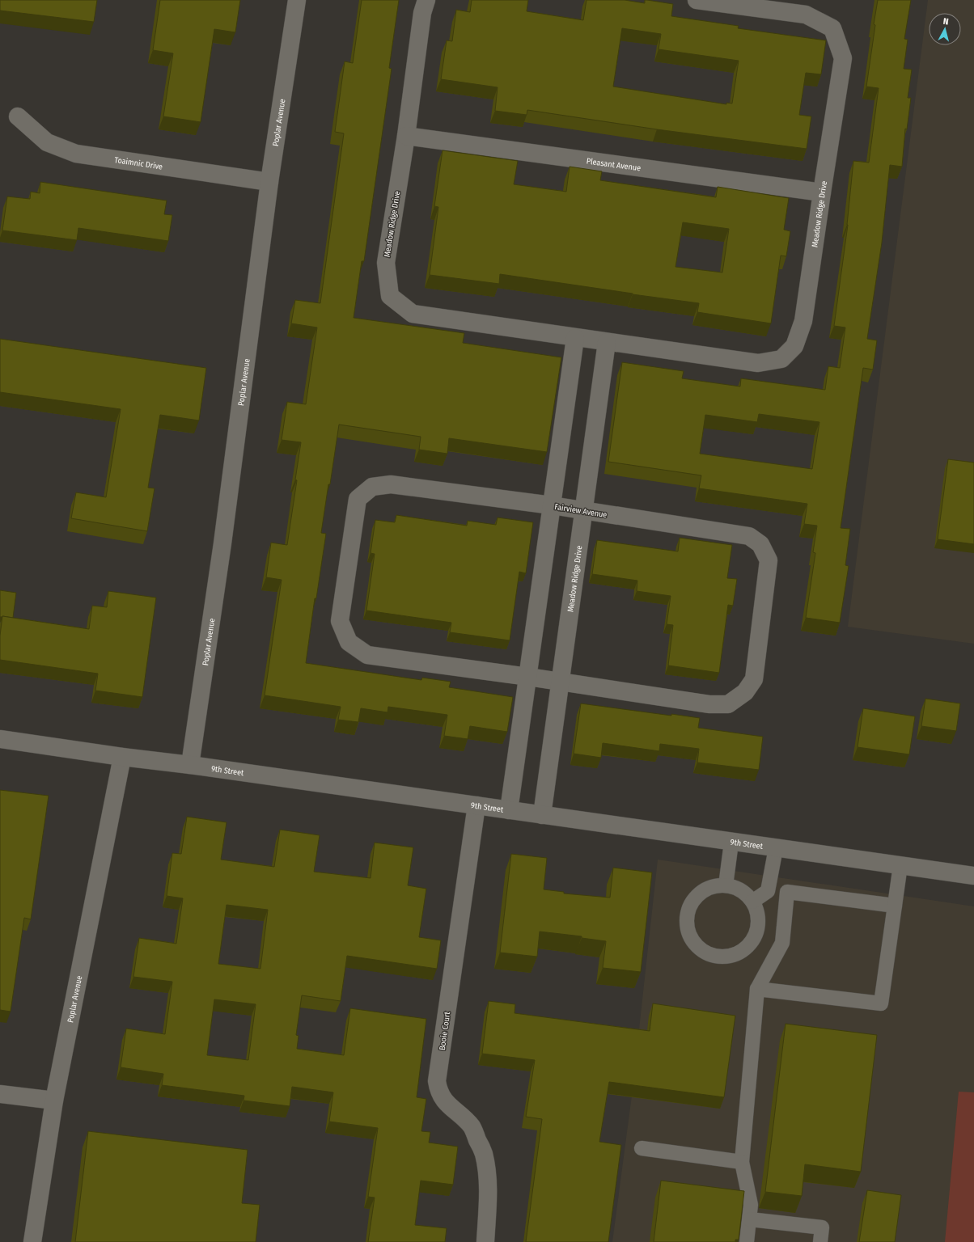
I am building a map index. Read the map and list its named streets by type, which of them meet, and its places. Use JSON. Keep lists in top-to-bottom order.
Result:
{
  "streets": {
    "street": [
      "Poplar Avenue",
      "Toaimnic Drive",
      "Pleasant Avenue",
      "Meadow Ridge Drive",
      "Fairview Avenue",
      "9th Street",
      "Booie Court"
    ]
  },
  "crossings": [
    ["Poplar Avenue", "Toaimnic Drive"],
    ["Poplar Avenue", "9th Street"],
    ["Pleasant Avenue", "Meadow Ridge Drive"],
    ["Meadow Ridge Drive", "Fairview Avenue"],
    ["Meadow Ridge Drive", "9th Street"],
    ["9th Street", "Booie Court"]
  ],
  "north": "top"
}
